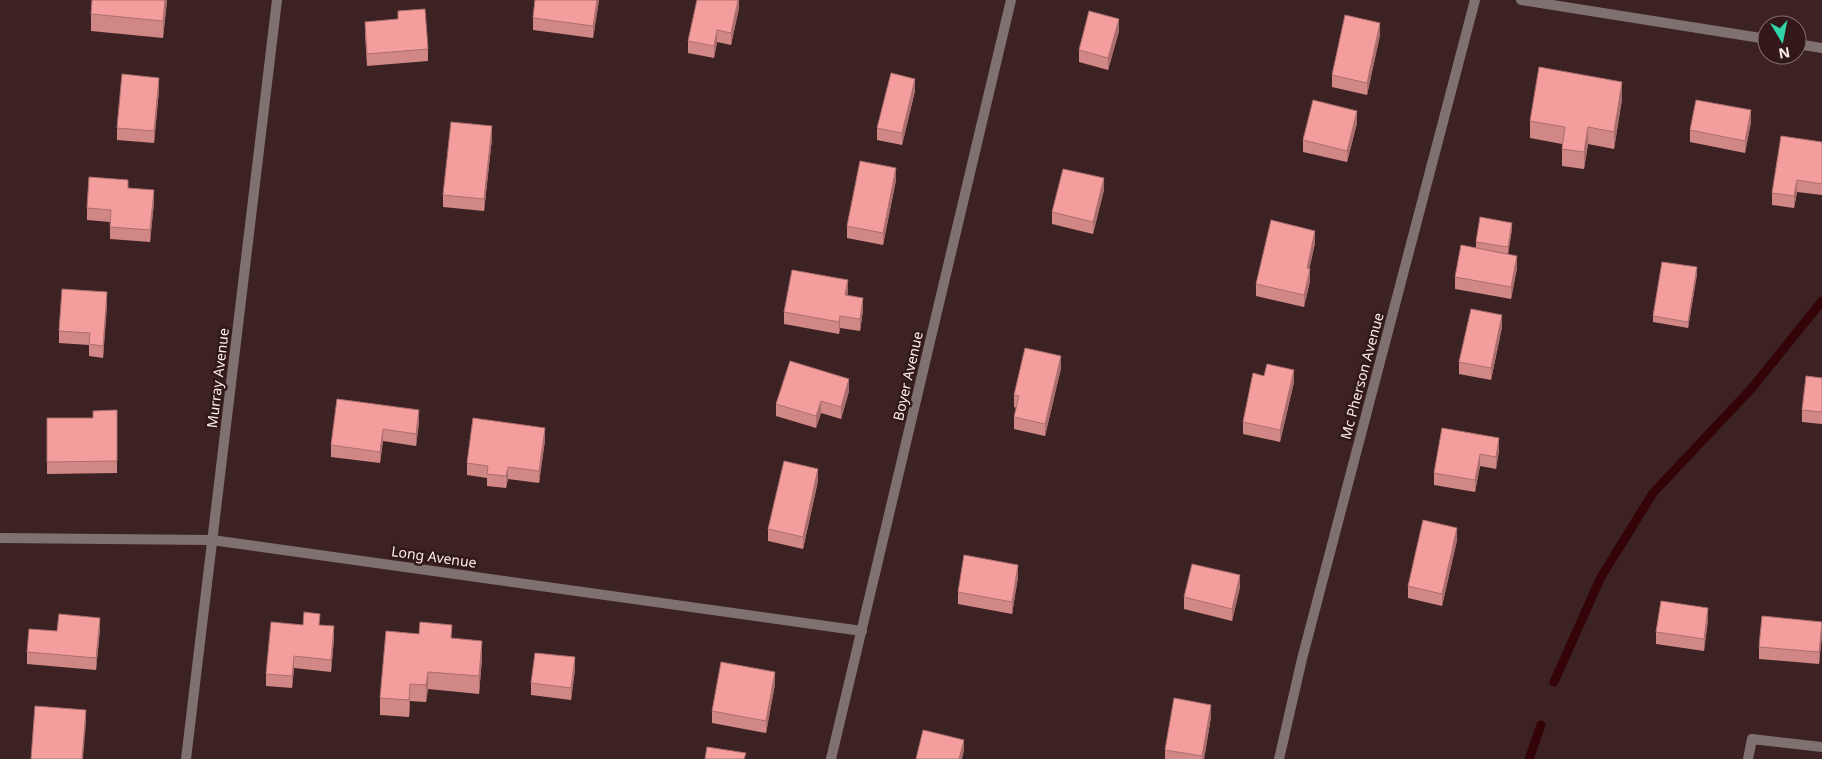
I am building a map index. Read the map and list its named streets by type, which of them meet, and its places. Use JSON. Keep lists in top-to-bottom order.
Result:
{
  "streets": {
    "street": [
      "Boyer Avenue",
      "Mc Pherson Avenue",
      "Murray Avenue",
      "Long Avenue"
    ]
  },
  "crossings": [
    ["Boyer Avenue", "Long Avenue"],
    ["Murray Avenue", "Long Avenue"]
  ],
  "north": "bottom"
}
